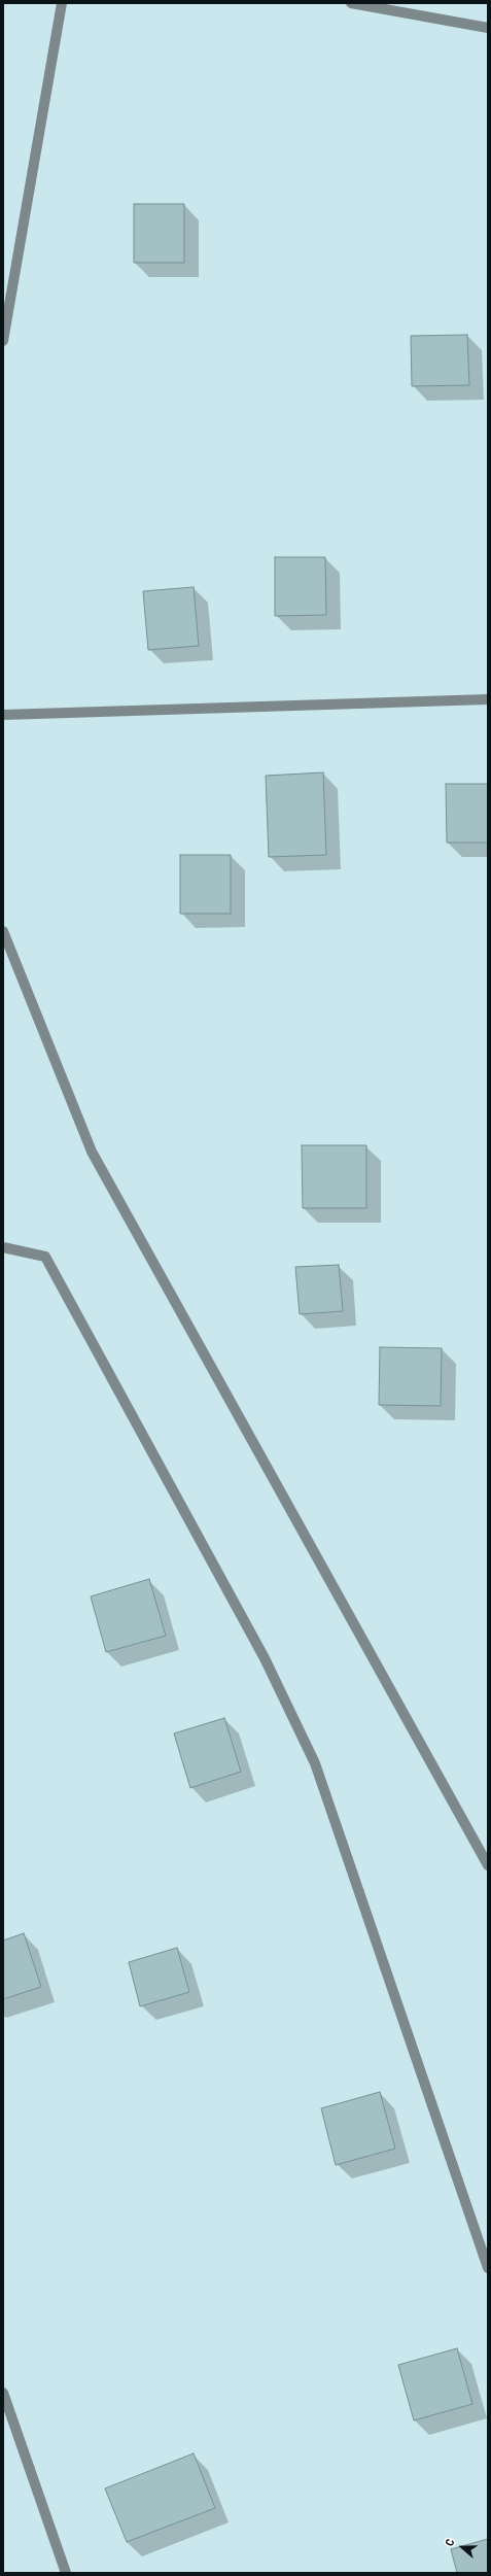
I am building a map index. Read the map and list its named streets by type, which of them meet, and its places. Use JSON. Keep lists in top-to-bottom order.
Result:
{
  "north": "left"
}
